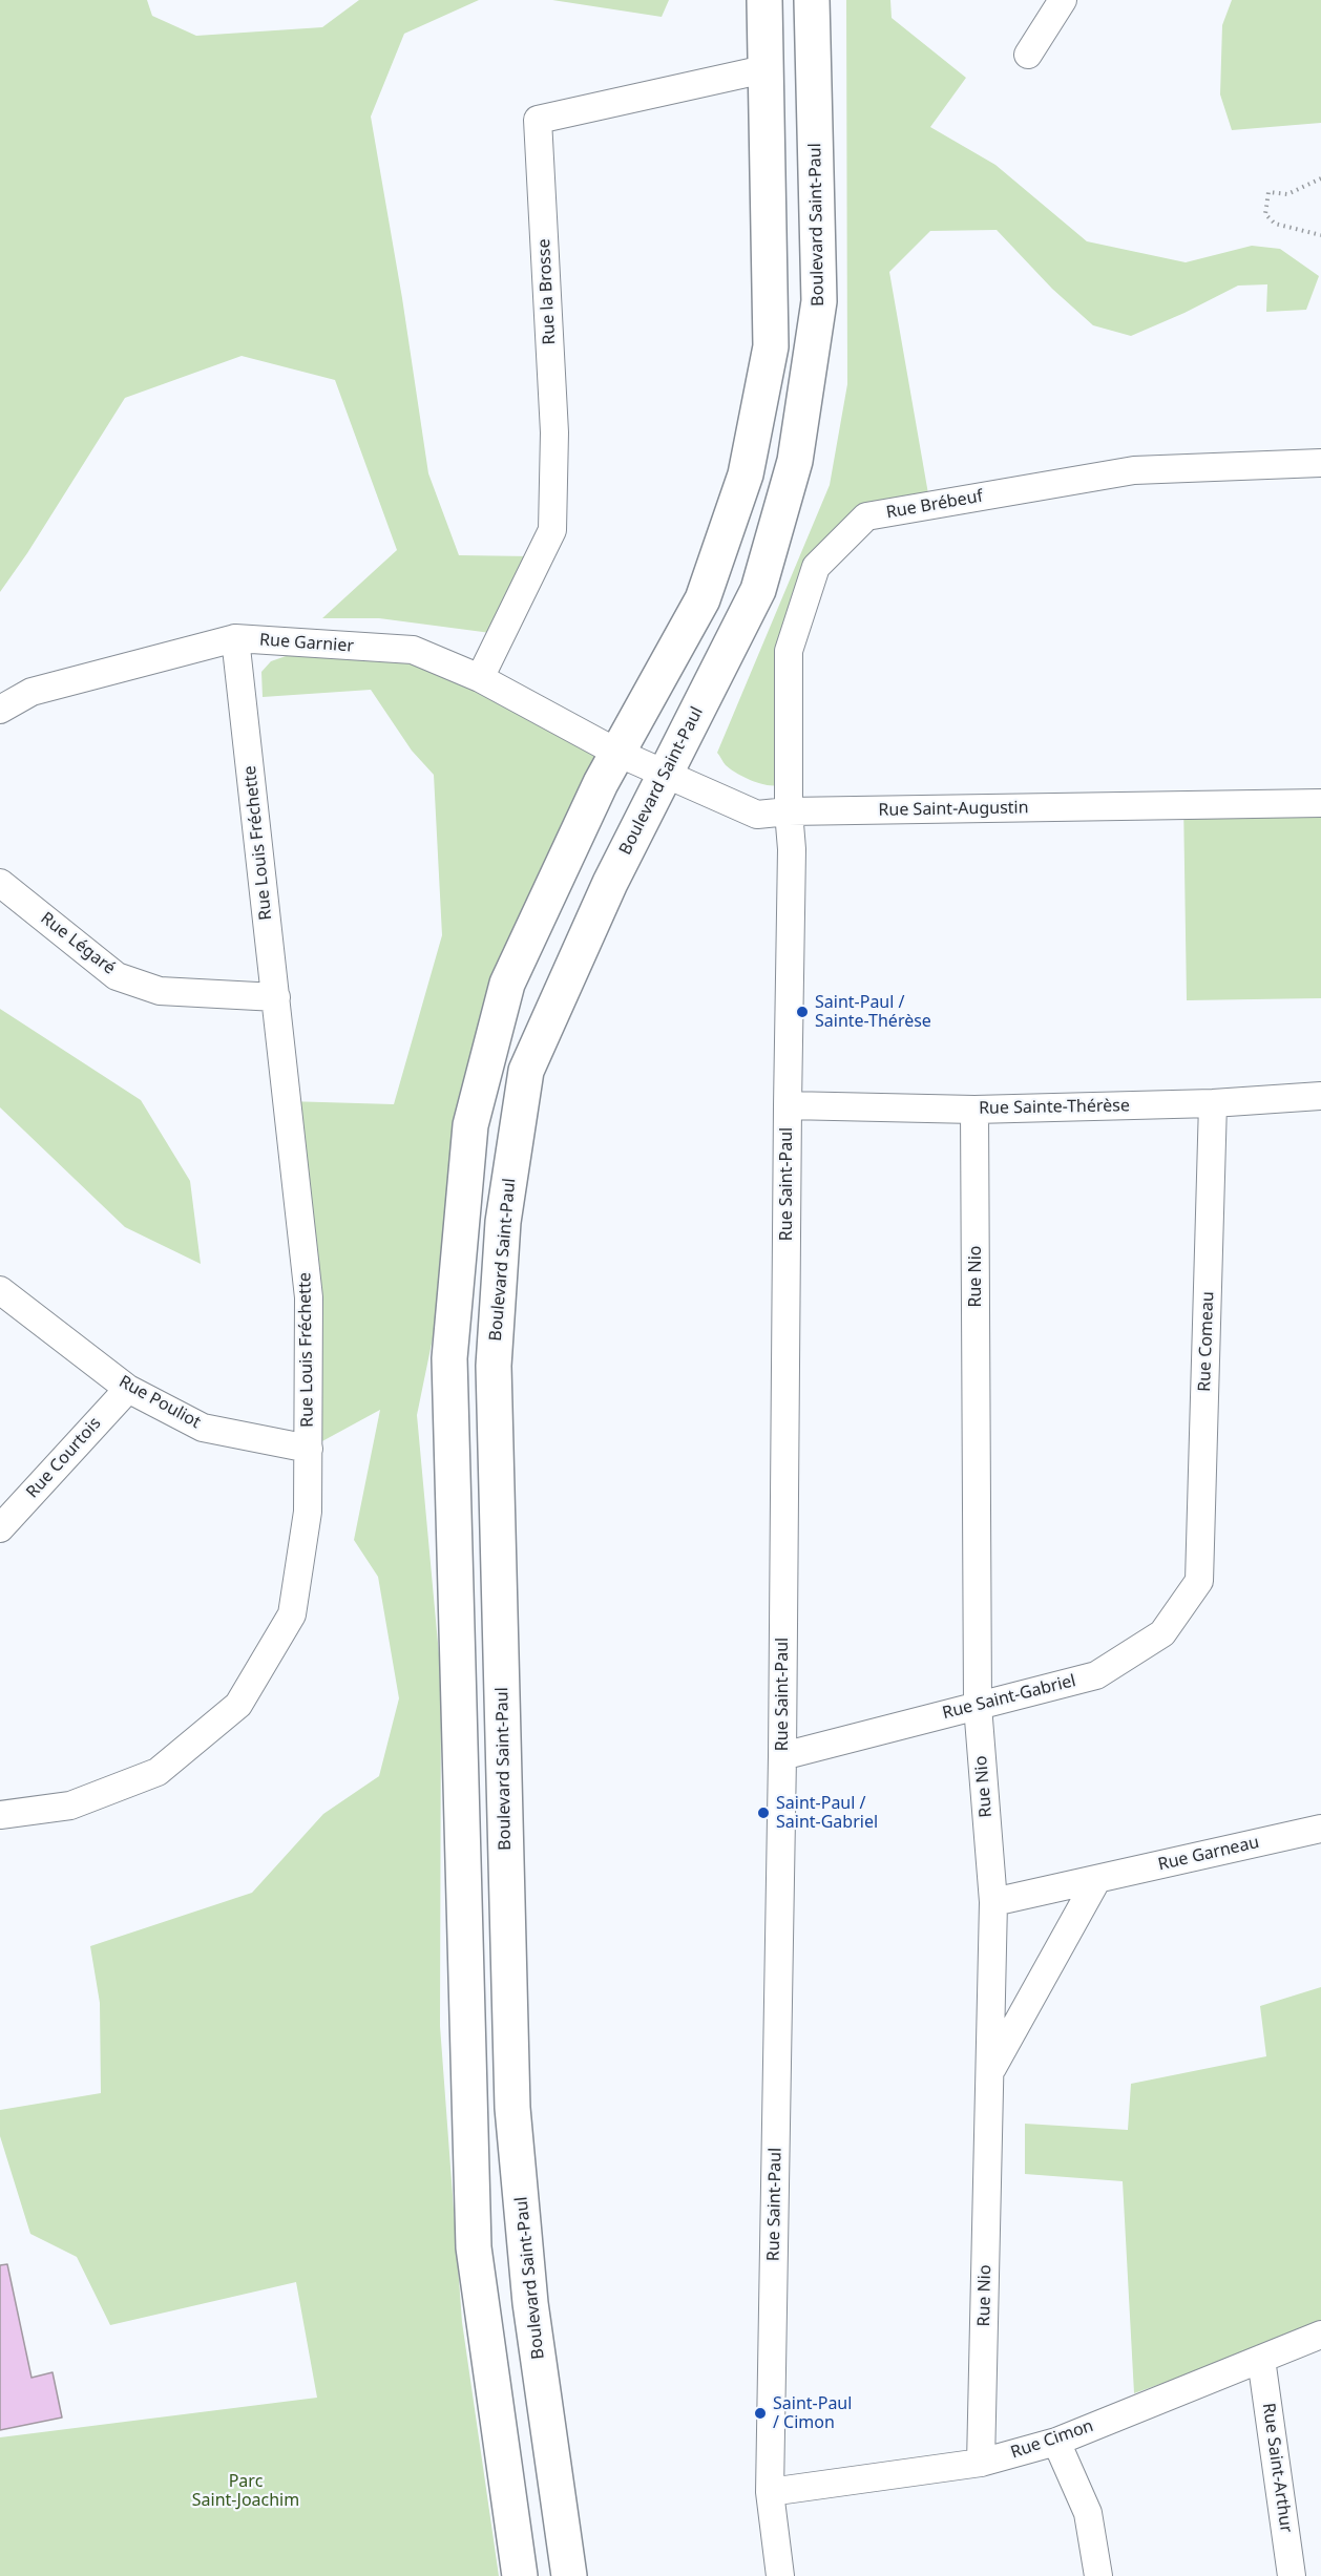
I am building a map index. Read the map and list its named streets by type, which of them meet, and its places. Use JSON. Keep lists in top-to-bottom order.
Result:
{
  "streets": {
    "main road": ["Boulevard Saint-Paul"],
    "street": [
      "Rue la Brosse",
      "Rue Brébeuf",
      "Rue Garnier",
      "Rue Saint-Augustin",
      "Rue Louis Fréchette",
      "Rue Légaré",
      "Rue Sainte-Thérèse",
      "Rue Saint-Paul",
      "Rue Nio",
      "Rue Comeau",
      "Rue Pouliot",
      "Rue Courtois",
      "Rue Saint-Gabriel",
      "Rue Garneau",
      "Rue Cimon",
      "Rue Saint-Arthur"
    ]
  },
  "crossings": [
    ["Boulevard Saint-Paul", "Rue Saint-Augustin"],
    ["Rue la Brosse", "Rue Garnier"],
    ["Rue Brébeuf", "Rue Saint-Augustin"],
    ["Rue Brébeuf", "Rue Saint-Paul"],
    ["Rue Garnier", "Rue Saint-Augustin"],
    ["Rue Garnier", "Rue Louis Fréchette"],
    ["Rue Saint-Augustin", "Rue Saint-Paul"],
    ["Rue Louis Fréchette", "Rue Légaré"],
    ["Rue Louis Fréchette", "Rue Pouliot"],
    ["Rue Sainte-Thérèse", "Rue Saint-Paul"],
    ["Rue Sainte-Thérèse", "Rue Nio"],
    ["Rue Sainte-Thérèse", "Rue Comeau"],
    ["Rue Saint-Paul", "Rue Saint-Gabriel"],
    ["Rue Saint-Paul", "Rue Cimon"],
    ["Rue Nio", "Rue Saint-Gabriel"],
    ["Rue Nio", "Rue Garneau"],
    ["Rue Nio", "Rue Cimon"],
    ["Rue Comeau", "Rue Saint-Gabriel"],
    ["Rue Pouliot", "Rue Courtois"],
    ["Rue Cimon", "Rue Saint-Arthur"]
  ],
  "parks": ["Parc Saint-Joachim"],
  "places": ["Saint-Paul / Sainte-Thérèse", "Saint-Paul / Saint-Gabriel", "Saint-Paul / Cimon"]
}
